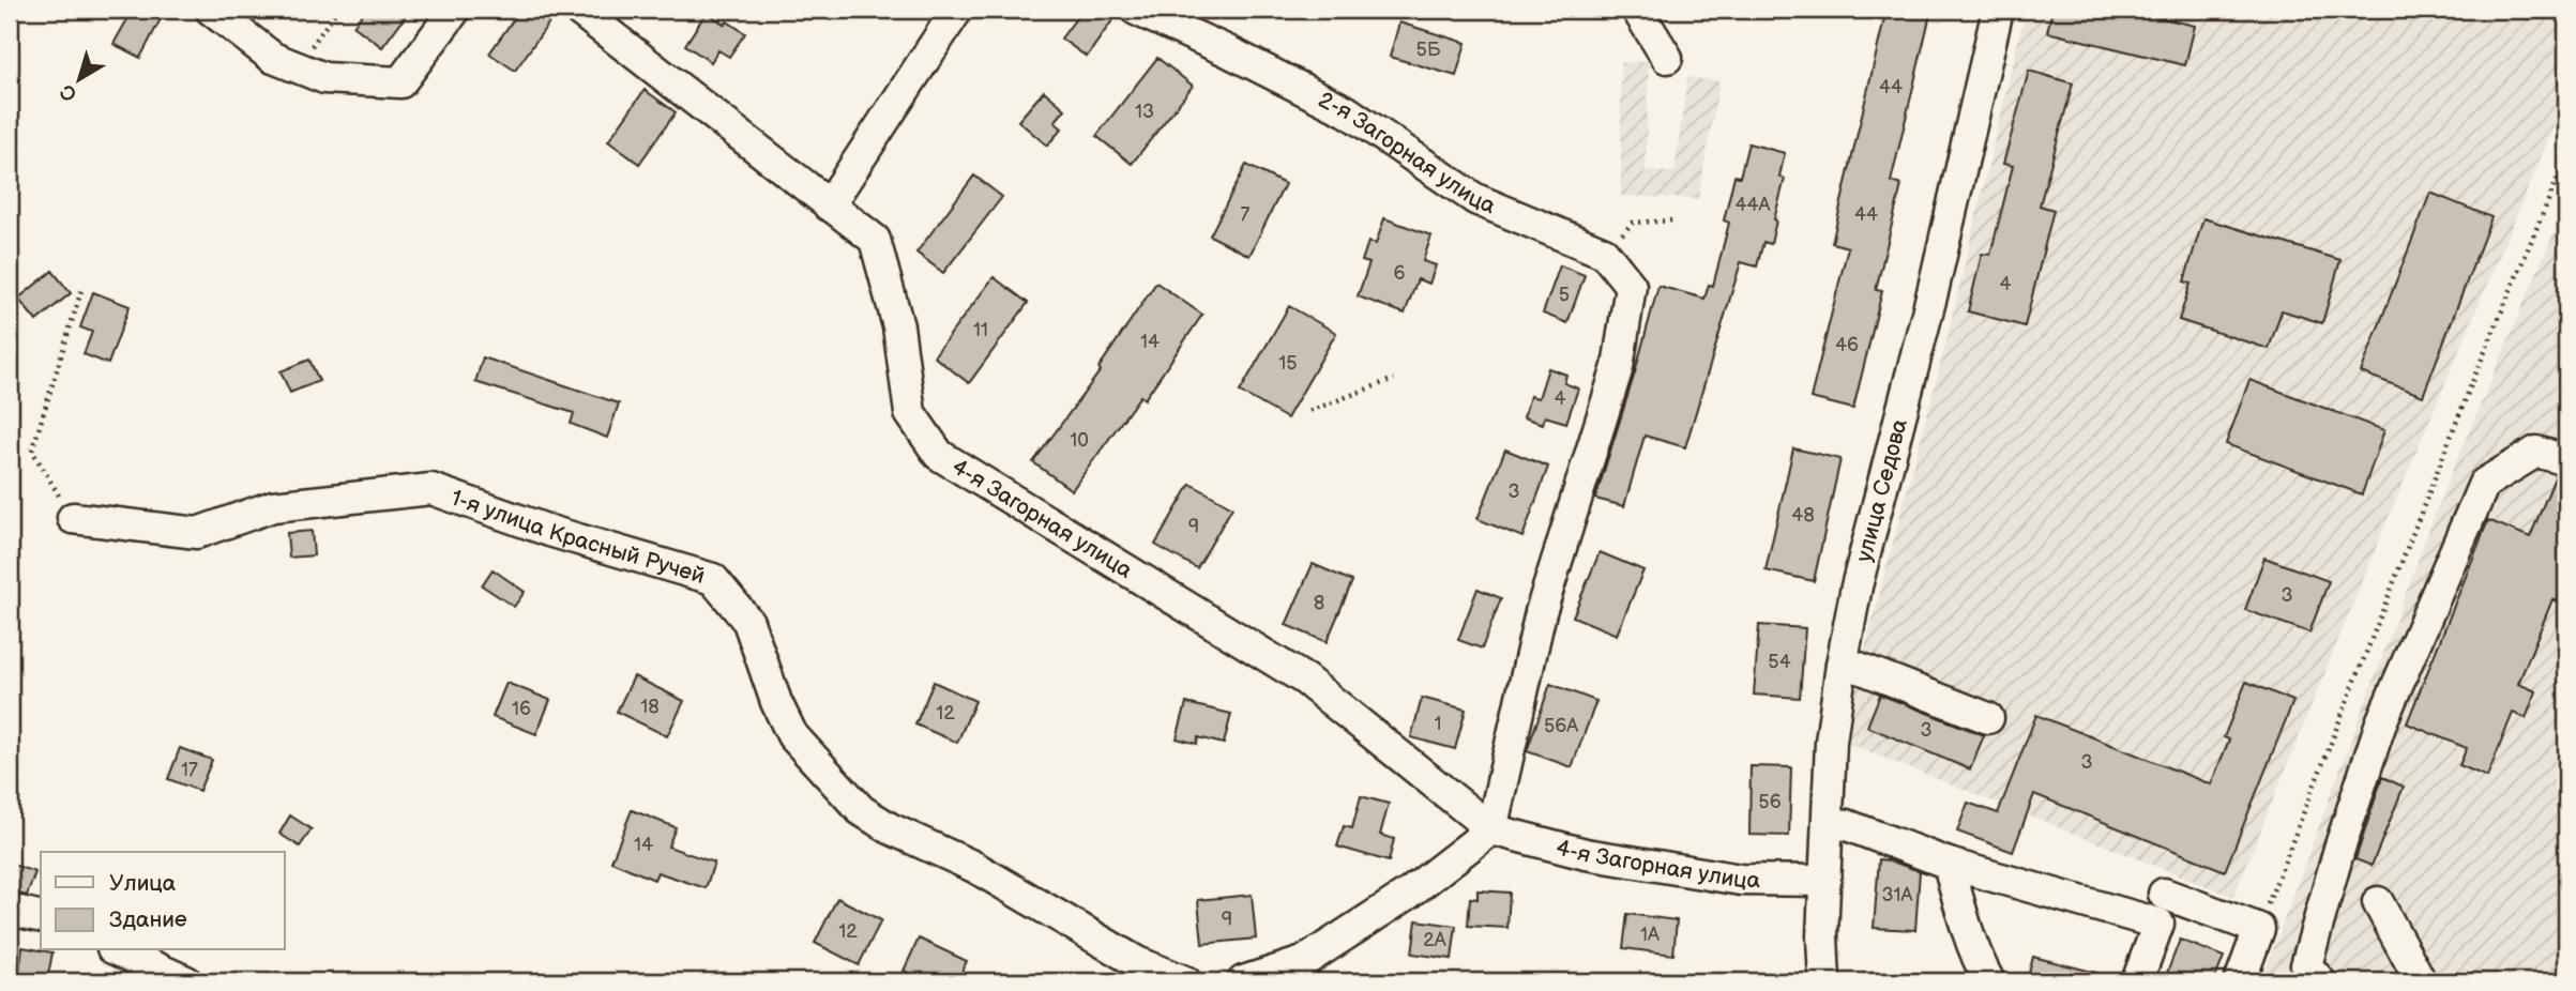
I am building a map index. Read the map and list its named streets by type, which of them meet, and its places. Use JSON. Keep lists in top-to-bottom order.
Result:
{
  "streets": {
    "street": [
      "2-я Загорная улица",
      "улица Седова",
      "4-я Загорная улица",
      "1-я улица Красный Ручей"
    ]
  },
  "crossings": [
    ["улица Седова", "4-я Загорная улица"]
  ],
  "house_numbers": [
    "5Б",
    "44",
    "13",
    "44А",
    "7",
    "44",
    "6",
    "4",
    "5",
    "11",
    "14",
    "46",
    "15",
    "4",
    "10",
    "3",
    "48",
    "9",
    "3",
    "8",
    "54",
    "18",
    "16",
    "12",
    "1",
    "56А",
    "3",
    "3",
    "17",
    "56",
    "14",
    "31А",
    "9",
    "12",
    "1А",
    "2А"
  ],
  "legend": ["Улица", "Здание"],
  "north": "bottom left"
}
